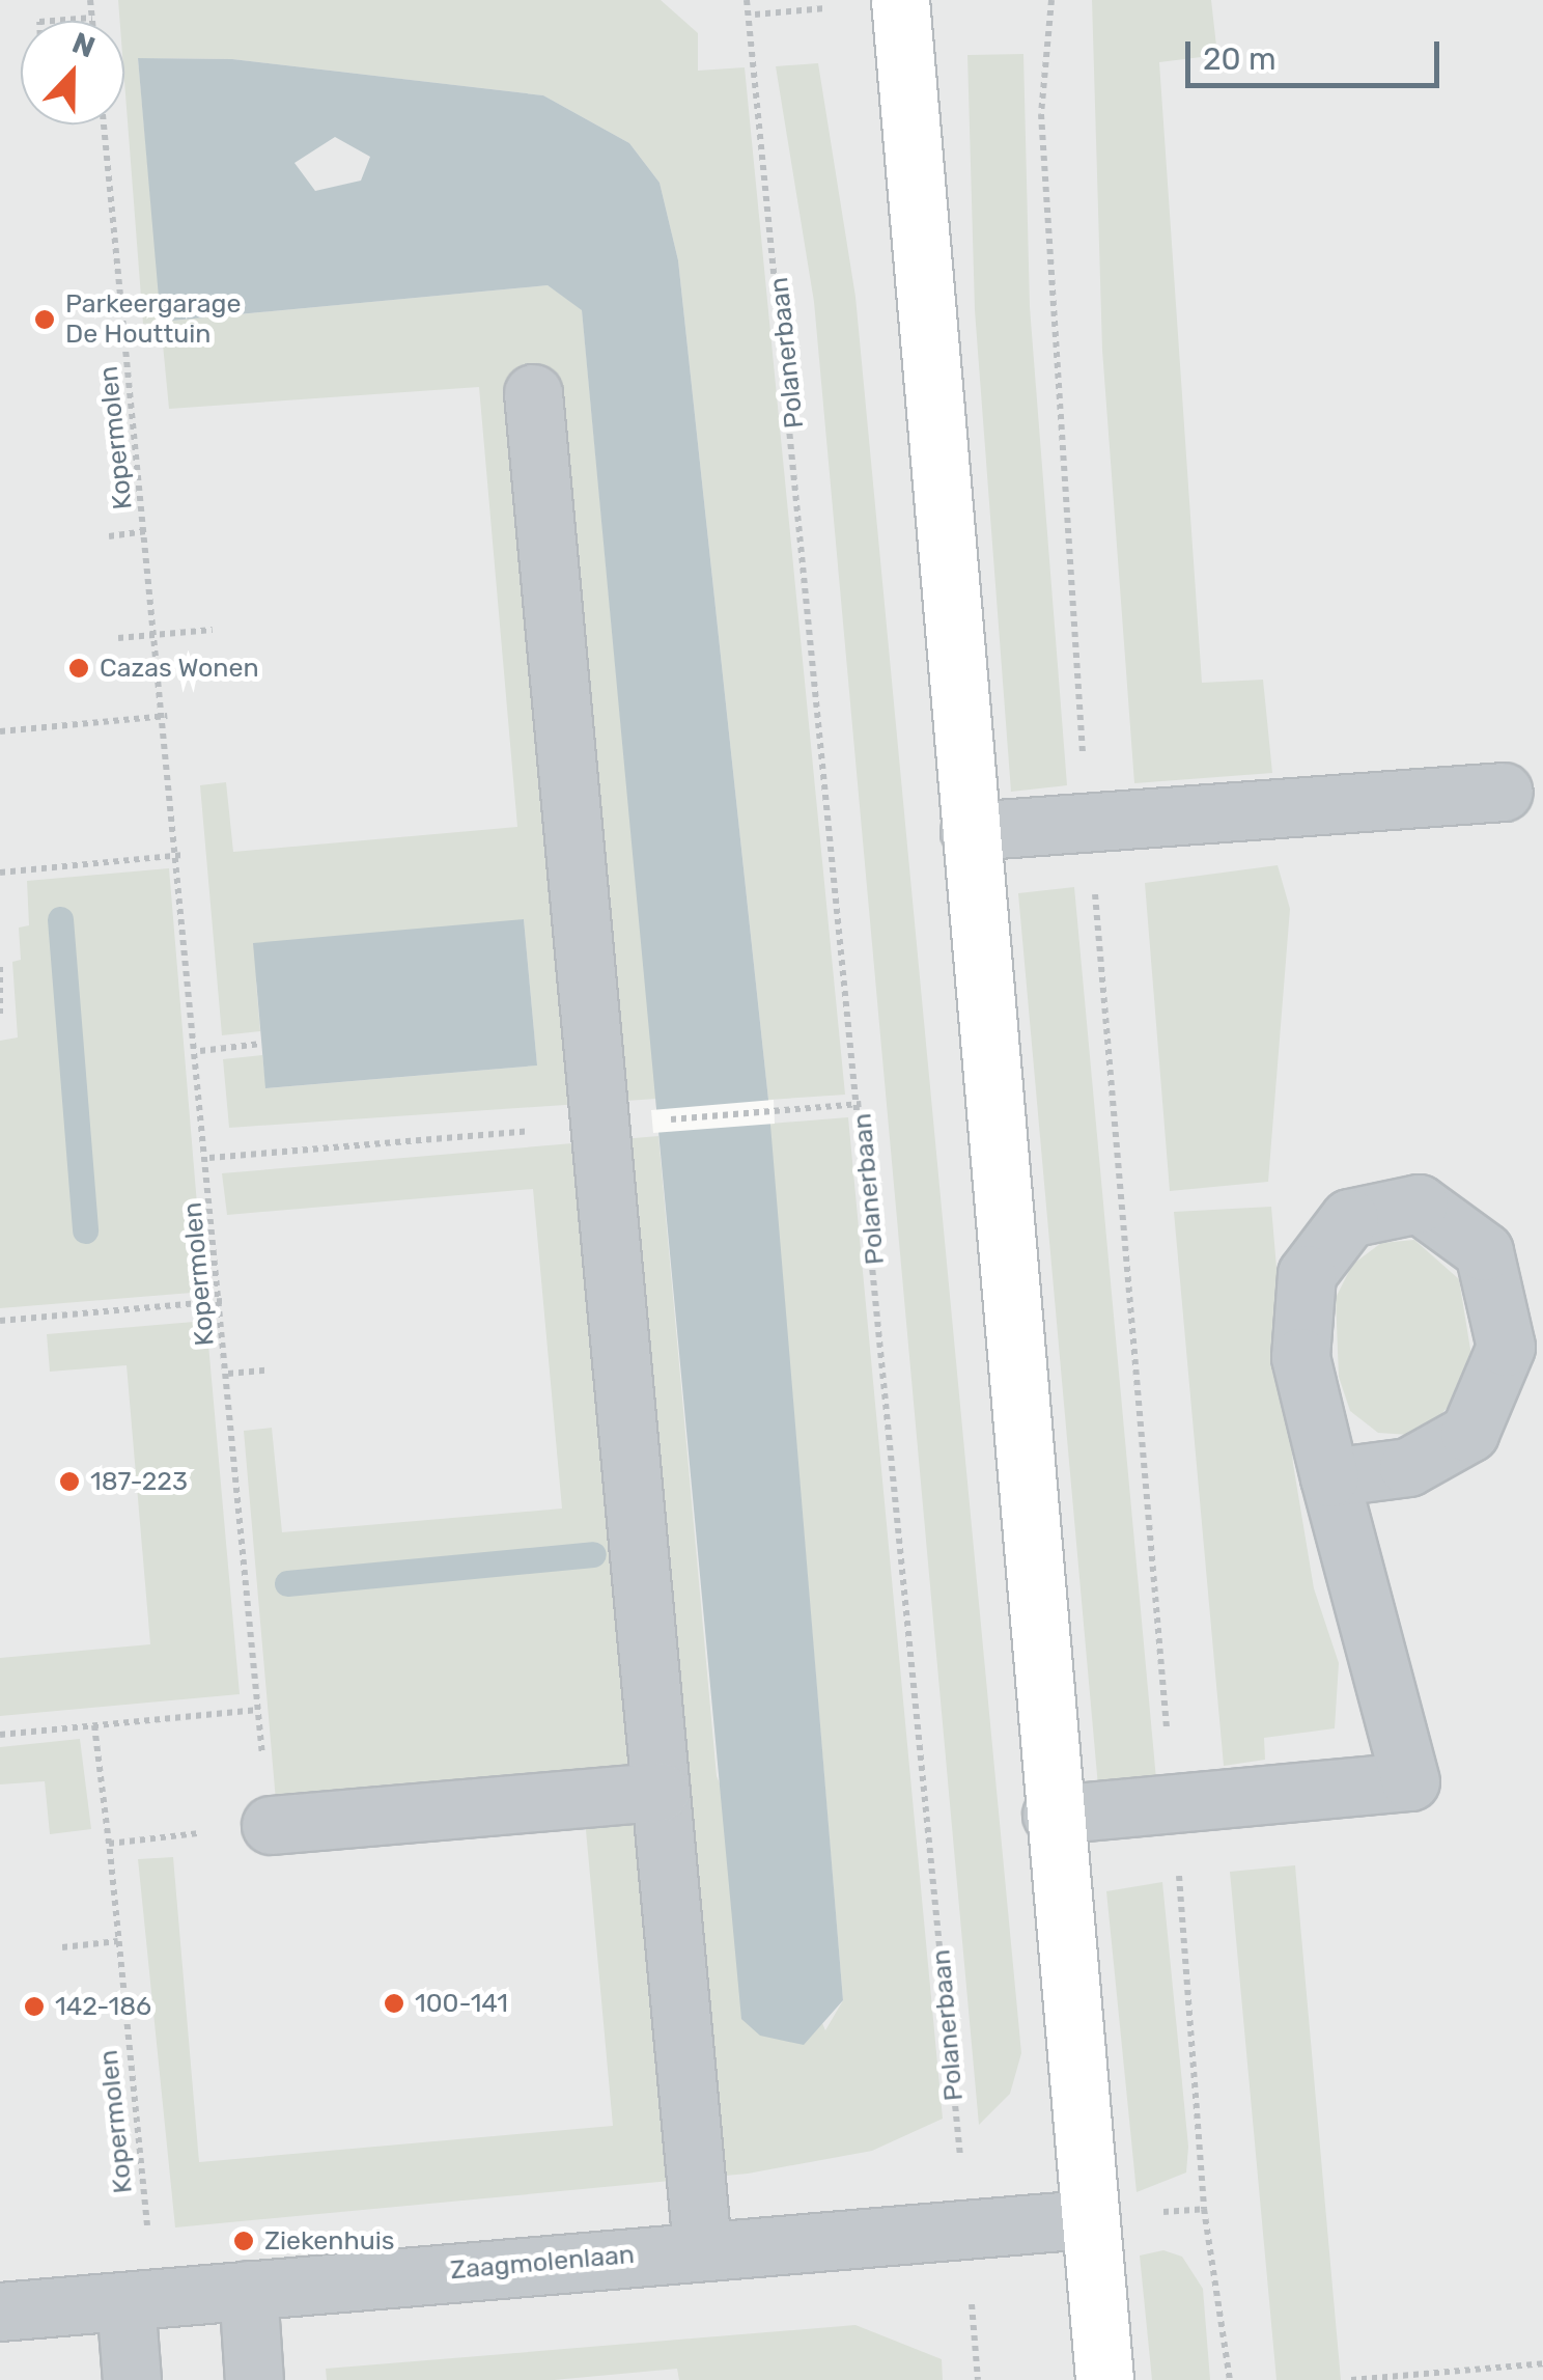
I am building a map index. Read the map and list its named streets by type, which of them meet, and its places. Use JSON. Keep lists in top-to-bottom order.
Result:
{
  "streets": {
    "street": ["Zaagmolenlaan"],
    "path": ["Polanerbaan", "Kopermolen"]
  },
  "crossings": [
    ["Polanerbaan", "Zaagmolenlaan"],
    ["Kopermolen", "Zaagmolenlaan"]
  ],
  "places": [
    "Parkeergarage De Houttuin",
    "Cazas Wonen",
    "187-223",
    "100-141",
    "142-186",
    "Ziekenhuis"
  ],
  "scale_bar": "20 m",
  "north": "top"
}
